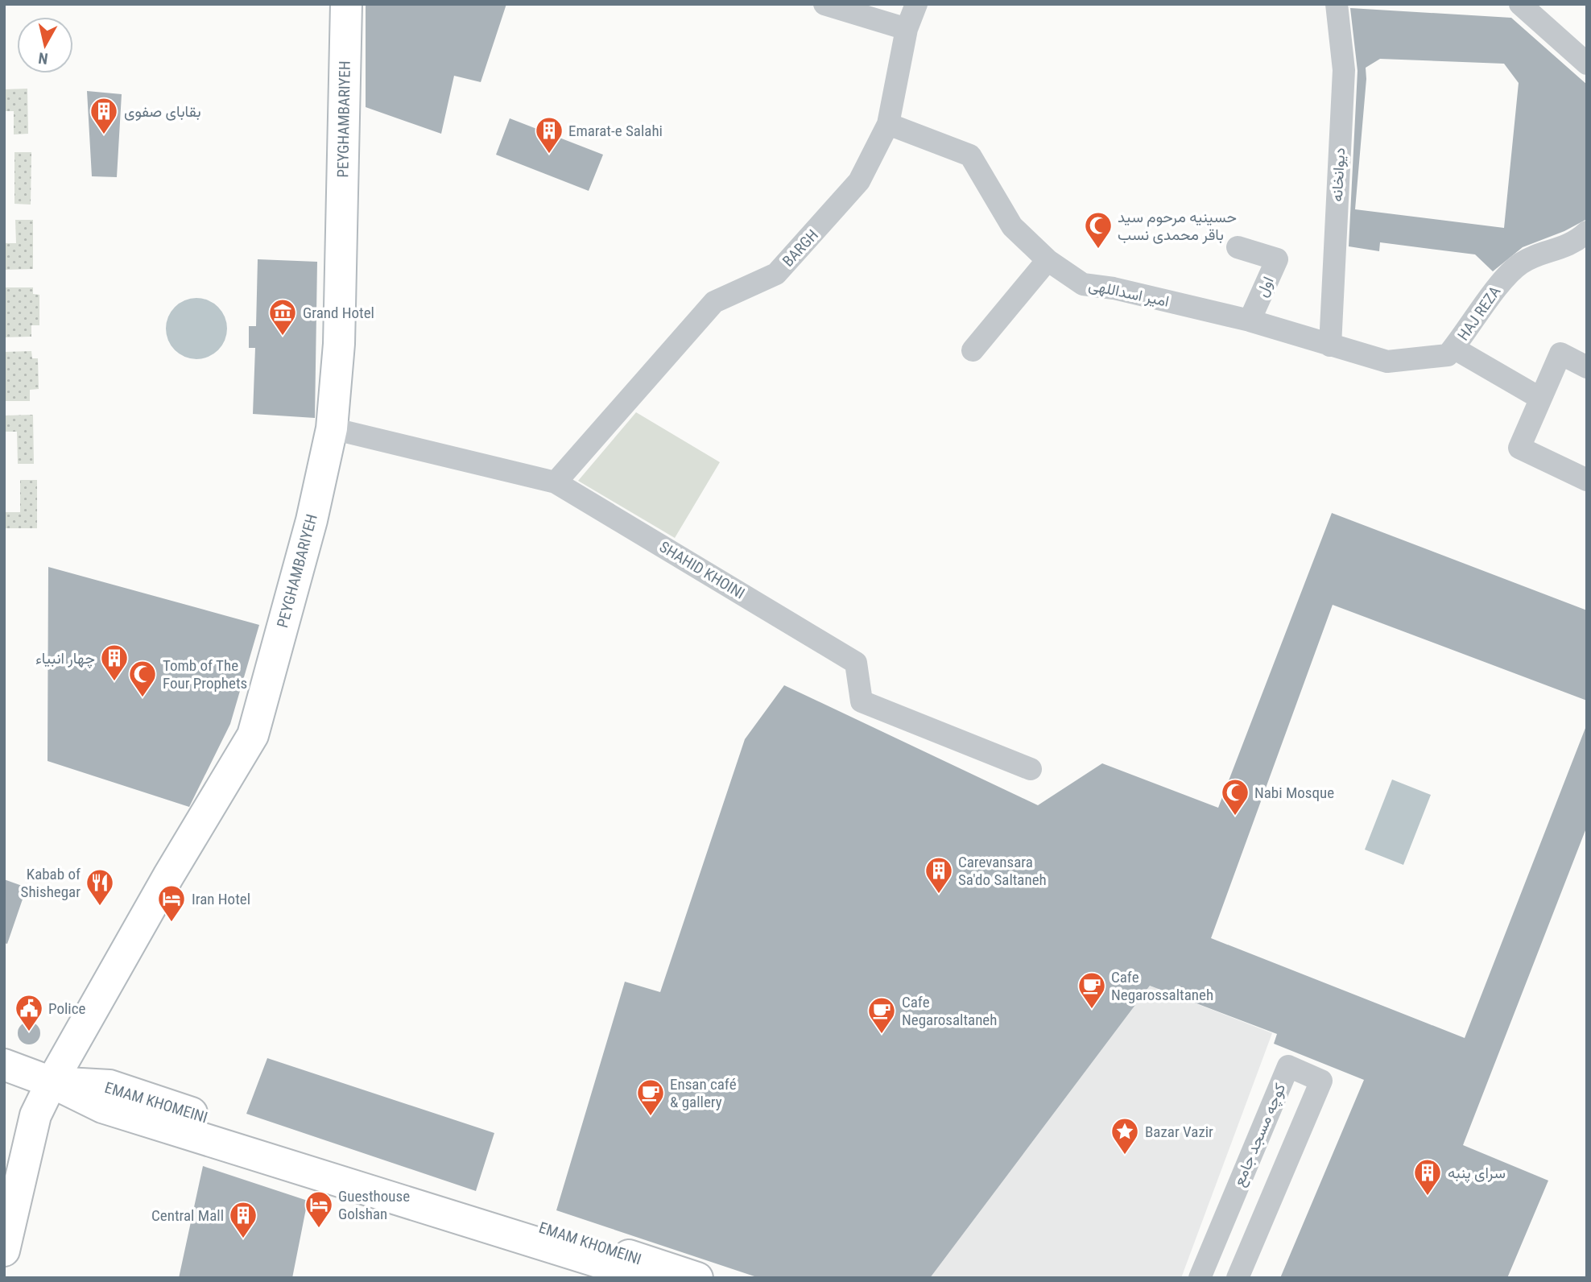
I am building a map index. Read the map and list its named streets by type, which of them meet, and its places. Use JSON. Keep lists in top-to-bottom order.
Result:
{
  "streets": {
    "main road": ["PEYGHAMBARIYEH", "EMAM KHOMEINI"],
    "street": [
      "دیوانخانه",
      "BARGH",
      "اول",
      "امیر اسداللهی",
      "HAJ REZA",
      "SHAHID KHOINI",
      "کوچه مسجد جامع"
    ]
  },
  "crossings": [
    ["PEYGHAMBARIYEH", "SHAHID KHOINI"],
    ["PEYGHAMBARIYEH", "EMAM KHOMEINI"],
    ["دیوانخانه", "امیر اسداللهی"],
    ["دیوانخانه", "HAJ REZA"],
    ["BARGH", "امیر اسداللهی"],
    ["BARGH", "SHAHID KHOINI"],
    ["اول", "امیر اسداللهی"],
    ["امیر اسداللهی", "HAJ REZA"]
  ],
  "places": {
    "building": [
      "بقابای صفوی",
      "Emarat-e Salahi",
      "چهار انبیاء",
      "Carevansara Sa'do Saltaneh",
      "سرای پنبه",
      "Central Mall"
    ],
    "mosque": ["حسینیه مرحوم سید باقر محمدی نسب", "Tomb of The Four Prophets", "Nabi Mosque"],
    "museum": ["Grand Hotel"],
    "restaurant": ["Kabab of Shishegar"],
    "hotel": ["Iran Hotel", "Guesthouse Golshan"],
    "cafe": ["Cafe Negarossaltaneh", "Cafe Negarosaltaneh", "Ensan café & gallery"],
    "public building": ["Police"],
    "place": ["Bazar Vazir"]
  },
  "north": "bottom"
}
